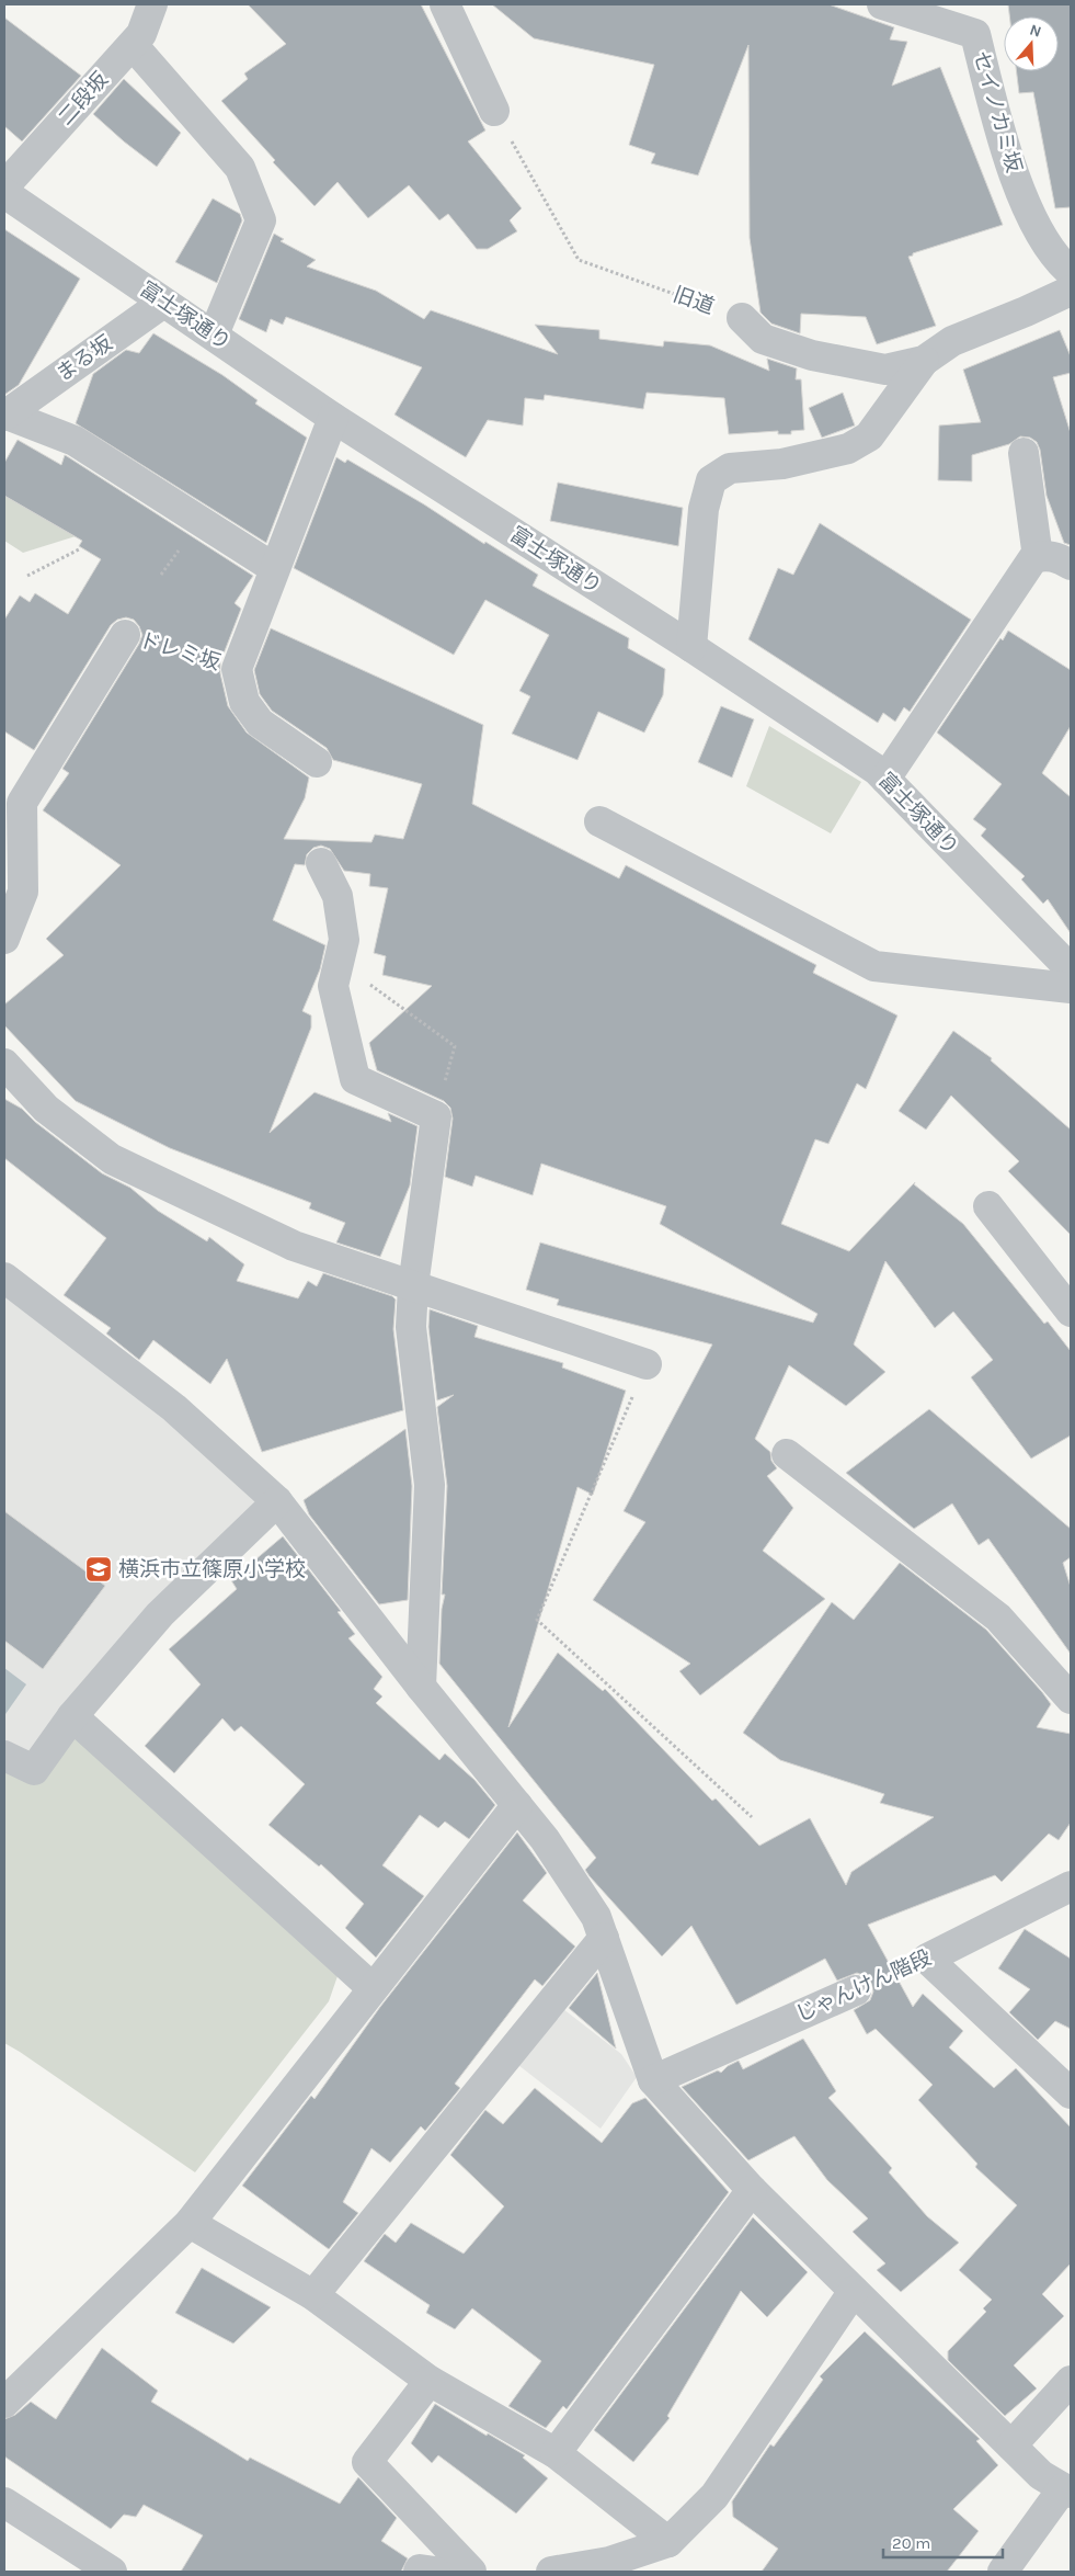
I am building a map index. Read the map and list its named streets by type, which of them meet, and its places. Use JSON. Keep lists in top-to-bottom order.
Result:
{
  "streets": {
    "street": [
      "二段坂",
      "セイノカミ坂",
      "旧道",
      "富士塚通り",
      "まる坂",
      "ドレミ坂",
      "じゃんけん階段"
    ]
  },
  "crossings": [
    ["富士塚通り", "まる坂"],
    ["富士塚通り", "ドレミ坂"]
  ],
  "places": {
    "school or university": ["横浜市立篠原小学校"]
  },
  "scale_bar": "20 m",
  "north": "top"
}
